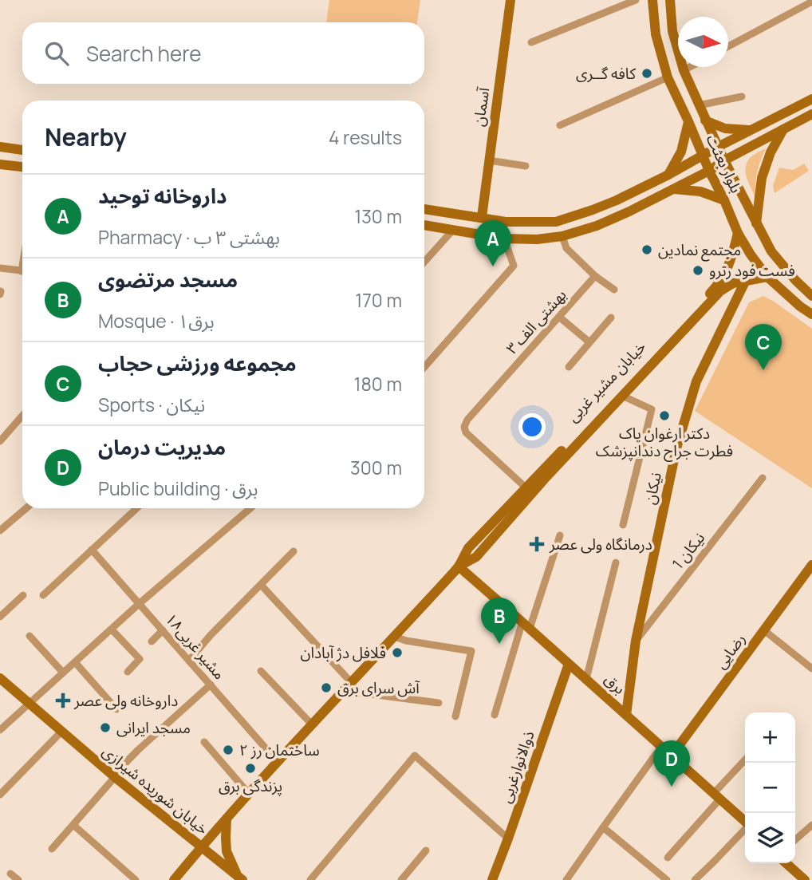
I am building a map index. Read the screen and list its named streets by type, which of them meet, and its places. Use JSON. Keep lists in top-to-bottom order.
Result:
{
  "streets": {
    "main road": [
      "آسمان",
      "بلوار بعثت",
      "خیابان مشیر غربی",
      "نیکان",
      "رضایی",
      "برق",
      "ذوالانوارغربی",
      "خیابان شوریده شیرازی"
    ],
    "street": ["بهشتی الف ۳", "نیکان 1", "مشیر غربی۱۸"]
  },
  "crossings": [
    ["بلوار بعثت", "خیابان مشیر غربی"],
    ["بهشتی الف ۳", "خیابان مشیر غربی"],
    ["خیابان مشیر غربی", "نیکان"],
    ["خیابان مشیر غربی", "مشیر غربی۱۸"],
    ["خیابان مشیر غربی", "برق"],
    ["خیابان مشیر غربی", "خیابان شوریده شیرازی"],
    ["نیکان", "نیکان 1"],
    ["نیکان", "برق"],
    ["رضایی", "برق"],
    ["برق", "ذوالانوارغربی"]
  ],
  "places": {
    "other": [
      "کافه گــری",
      "مجتمع نمادین",
      "فست فود رترو",
      "دکتر ارغوان پاک فطرت جراح دندانپزشک",
      "فلافل دژ آبادان",
      "آش سرای برق",
      "مسجد ایرانی",
      "ساختمان رز ۲",
      "پزندگی برق"
    ],
    "health": ["درمانگاه ولی عصر", "داروخانه ولی عصر"]
  },
  "north": "right",
  "page": {
    "search": "Search here",
    "heading": ["Nearby", "4 results"],
    "list": [
      {
        "mark": "A",
        "name": "داروخانه توحید",
        "note": "Pharmacy · بهشتی ۳ ب",
        "value": "130 m"
      },
      {
        "mark": "B",
        "name": "مسجد مرتضوی",
        "note": "Mosque · برق۱",
        "value": "170 m"
      },
      {
        "mark": "C",
        "name": "مجموعه ورزشی حجاب",
        "note": "Sports · نیکان",
        "value": "180 m"
      },
      {
        "mark": "D",
        "name": "مدیریت درمان",
        "note": "Public building · برق",
        "value": "300 m"
      }
    ],
    "pins": [
      "A",
      "C",
      "B",
      "D"
    ],
    "map_buttons": ["+", "−"]
  }
}
